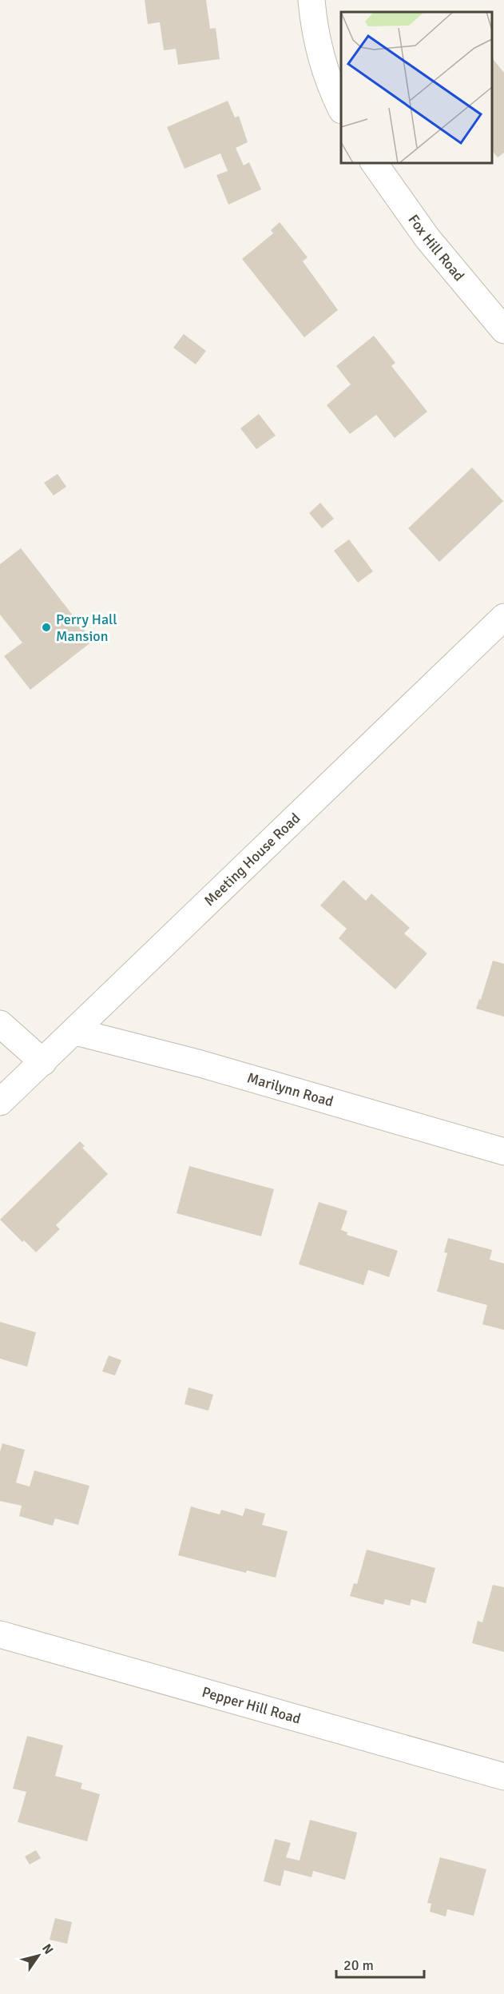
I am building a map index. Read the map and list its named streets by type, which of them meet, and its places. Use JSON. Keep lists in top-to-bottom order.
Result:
{
  "streets": {
    "street": [
      "Fox Hill Road",
      "Meeting House Road",
      "Marilynn Road",
      "Pepper Hill Road"
    ]
  },
  "crossings": [
    ["Meeting House Road", "Marilynn Road"]
  ],
  "places": ["Perry Hall Mansion"],
  "scale_bar": "20 m",
  "north": "top right"
}
